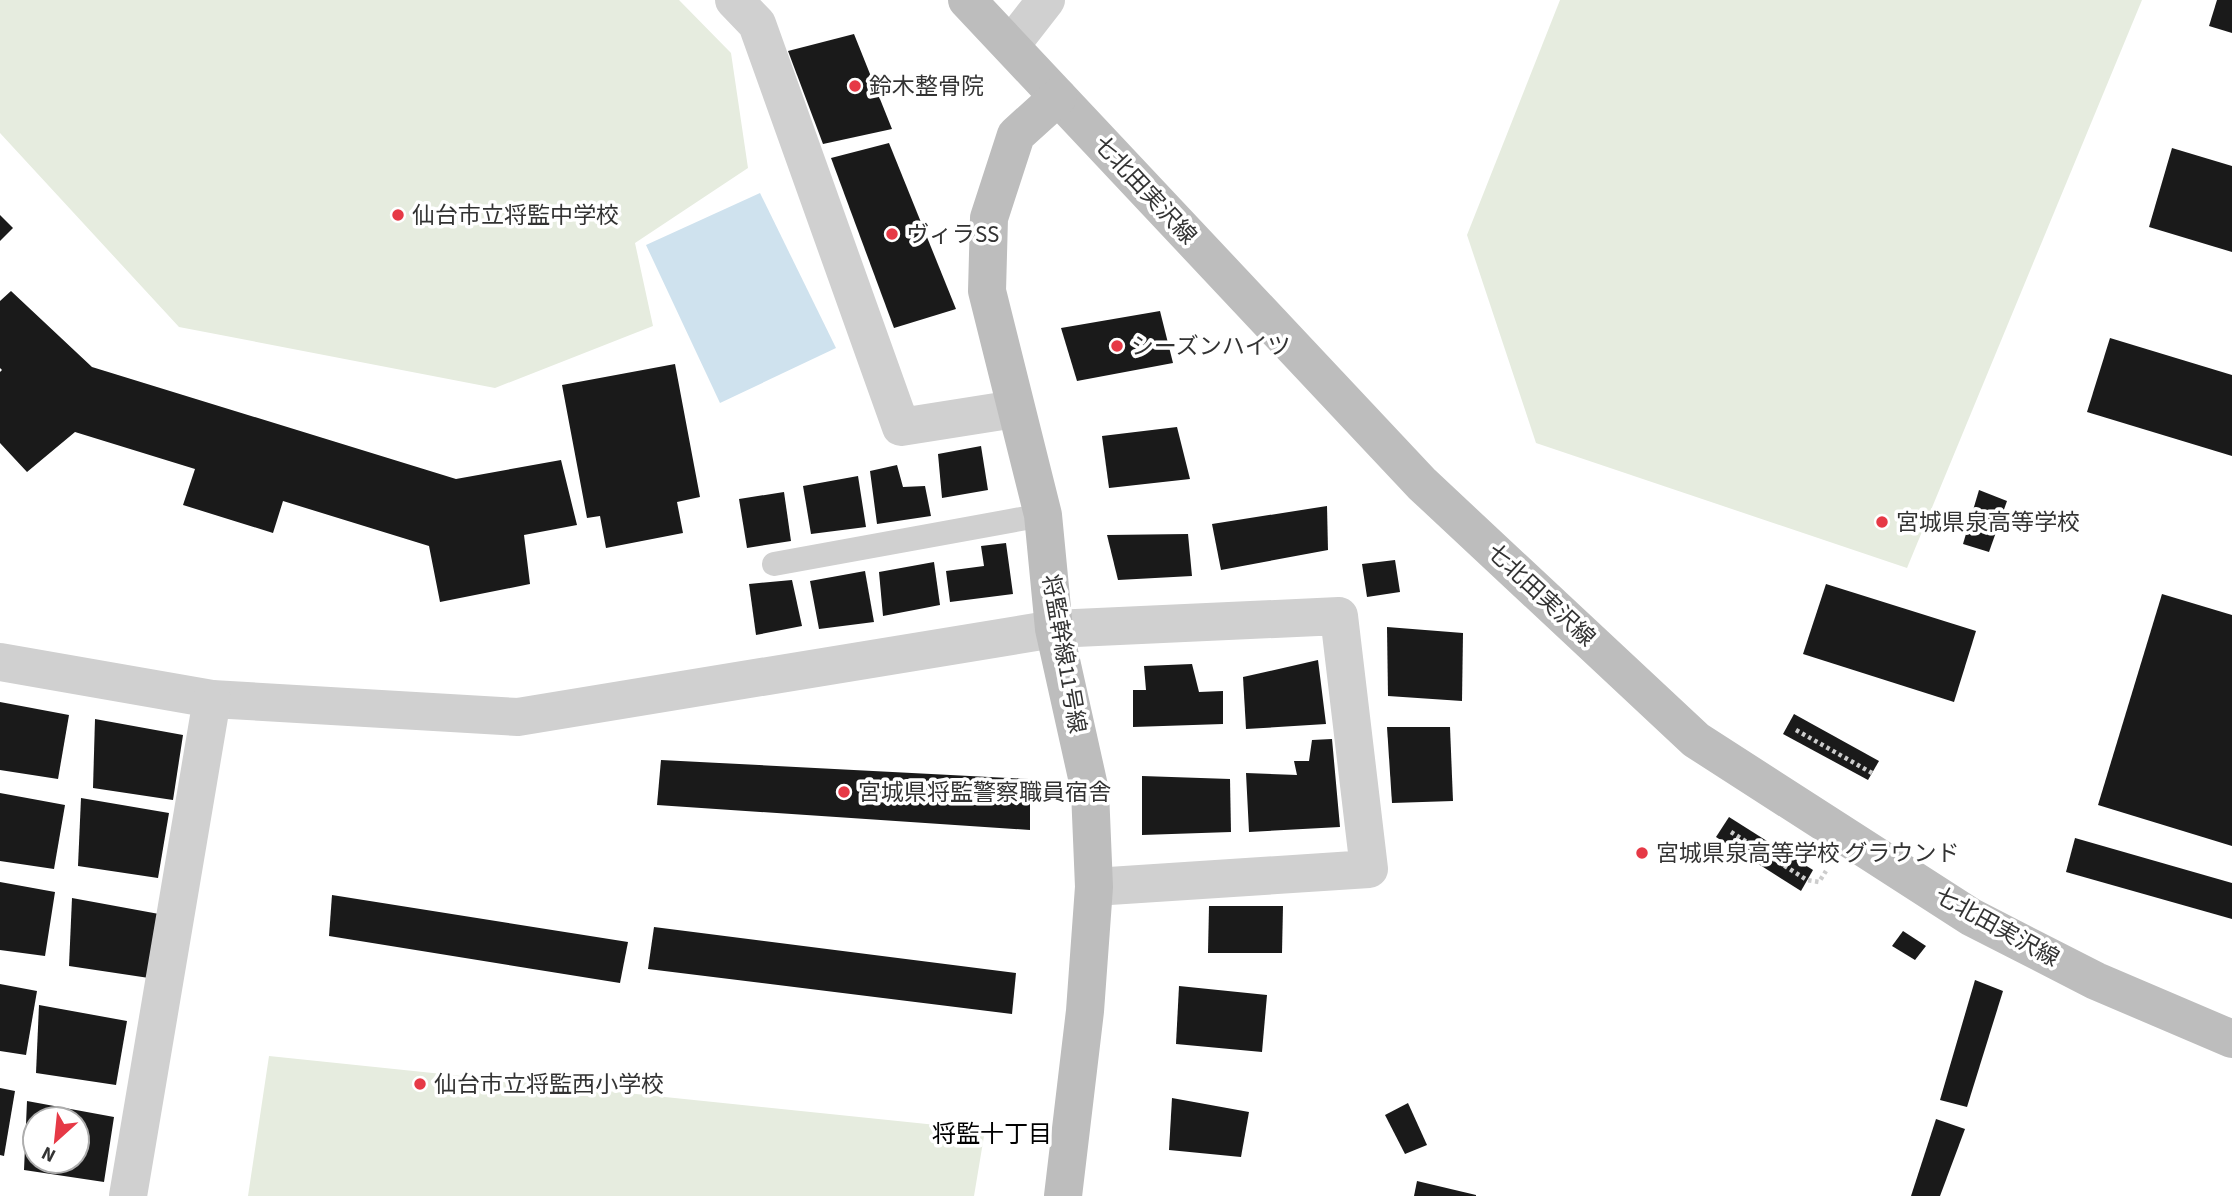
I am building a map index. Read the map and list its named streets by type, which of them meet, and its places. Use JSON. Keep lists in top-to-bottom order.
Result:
{
  "streets": {
    "street": ["七北田実沢線", "将監幹線11号線"]
  },
  "crossings": [
    ["七北田実沢線", "将監幹線11号線"]
  ],
  "districts": ["将監十丁目"],
  "places": [
    "鈴木整骨院",
    "仙台市立将監中学校",
    "ヴィラSS",
    "シーズンハイツ",
    "宮城県泉高等学校",
    "宮城県将監警察職員宿舎",
    "宮城県泉高等学校 グラウンド",
    "仙台市立将監西小学校"
  ],
  "north": "bottom left"
}
